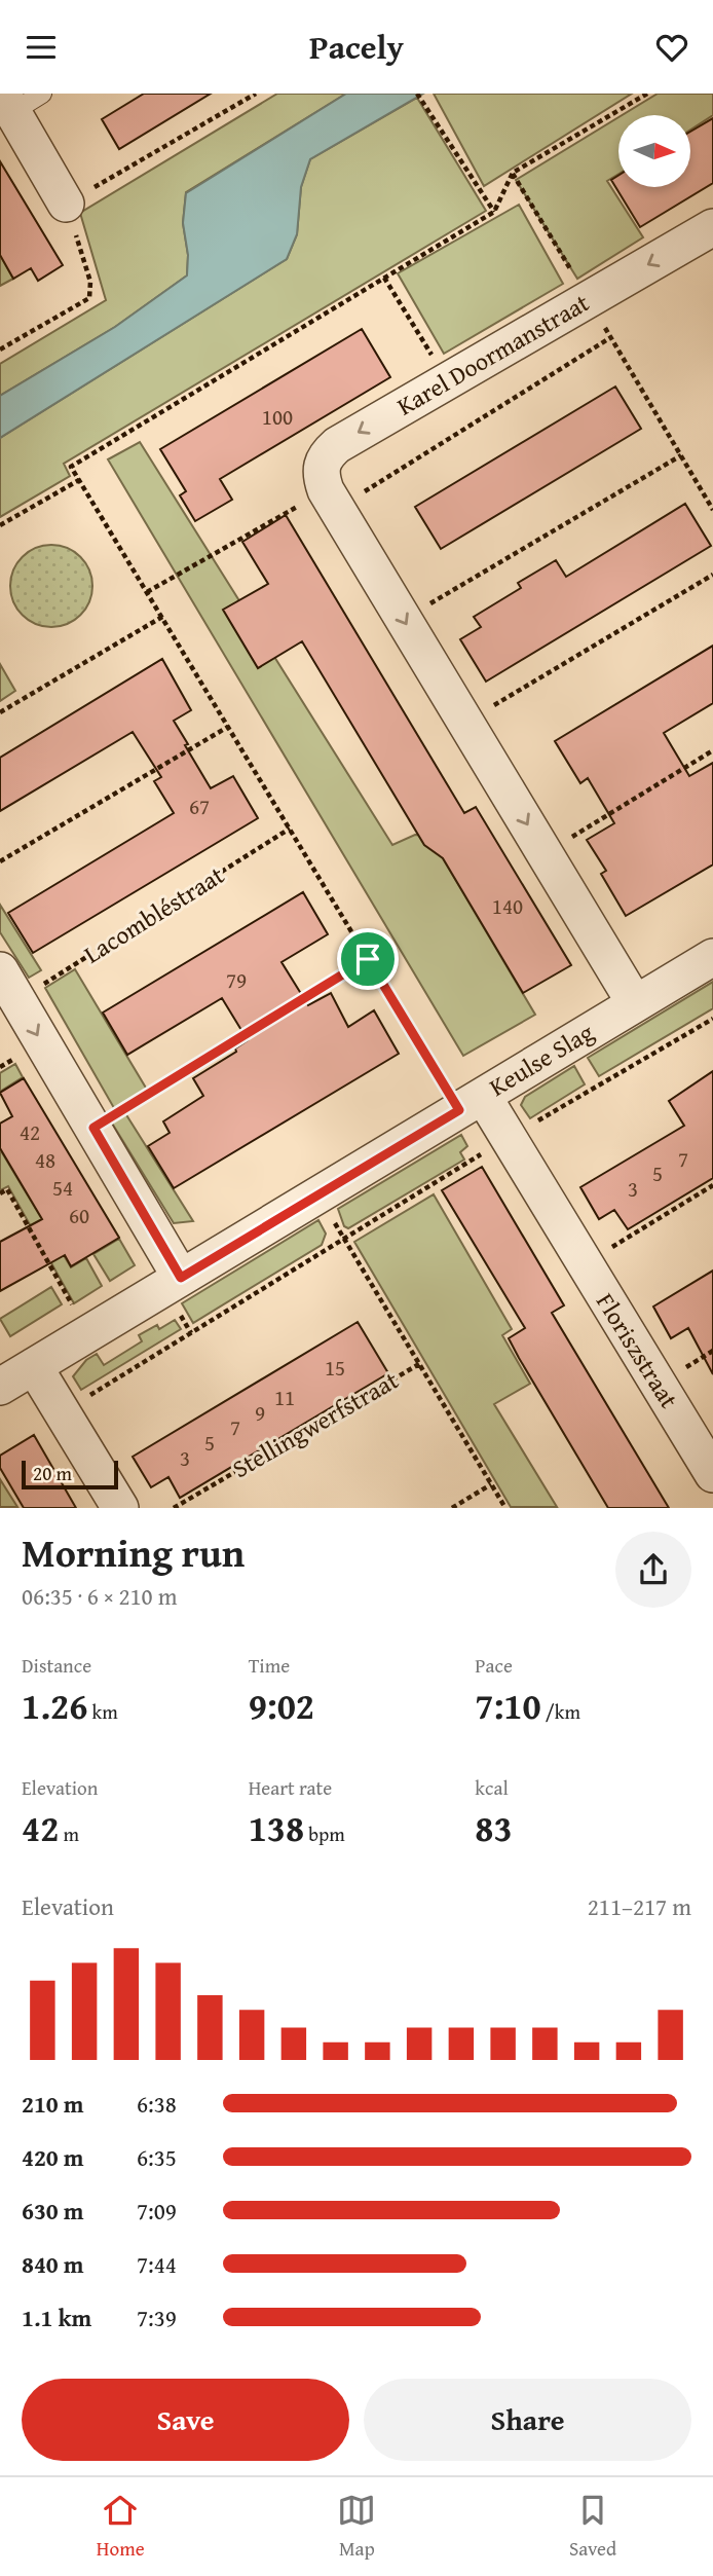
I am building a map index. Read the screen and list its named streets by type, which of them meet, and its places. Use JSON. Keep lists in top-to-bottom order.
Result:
{
  "streets": {
    "street": ["Karel Doormanstraat", "Keulse Slag", "Floriszstraat"],
    "path": ["Lacombléstraat", "Stellingwerfstraat"]
  },
  "crossings": [
    ["Karel Doormanstraat", "Keulse Slag"],
    ["Keulse Slag", "Floriszstraat"]
  ],
  "house_numbers": [
    "100",
    "67",
    "140",
    "79",
    "42",
    "7",
    "48",
    "5",
    "54",
    "3",
    "60",
    "15",
    "11",
    "9",
    "7",
    "5",
    "3"
  ],
  "scale_bar": "20 m",
  "north": "right",
  "page": {
    "header": "Pacely",
    "scale": "20 m",
    "heading": ["Morning run", "06:35 · 6 × 210 m"],
    "stats": [
      ["Distance", "1.26 km"],
      ["Time", "9:02"],
      ["Pace", "7:10 /km"],
      ["Elevation", "42 m"],
      ["Heart rate", "138 bpm"],
      ["kcal", "83"]
    ],
    "chart": ["Elevation", "211–217 m"],
    "list": [
      {
        "name": "210 m",
        "note": "6:38"
      },
      {
        "name": "420 m",
        "note": "6:35"
      },
      {
        "name": "630 m",
        "note": "7:09"
      },
      {
        "name": "840 m",
        "note": "7:44"
      },
      {
        "name": "1.1 km",
        "note": "7:39"
      }
    ],
    "buttons": ["Save", "Share"],
    "tabs": ["Home", "Map", "Saved"]
  }
}
